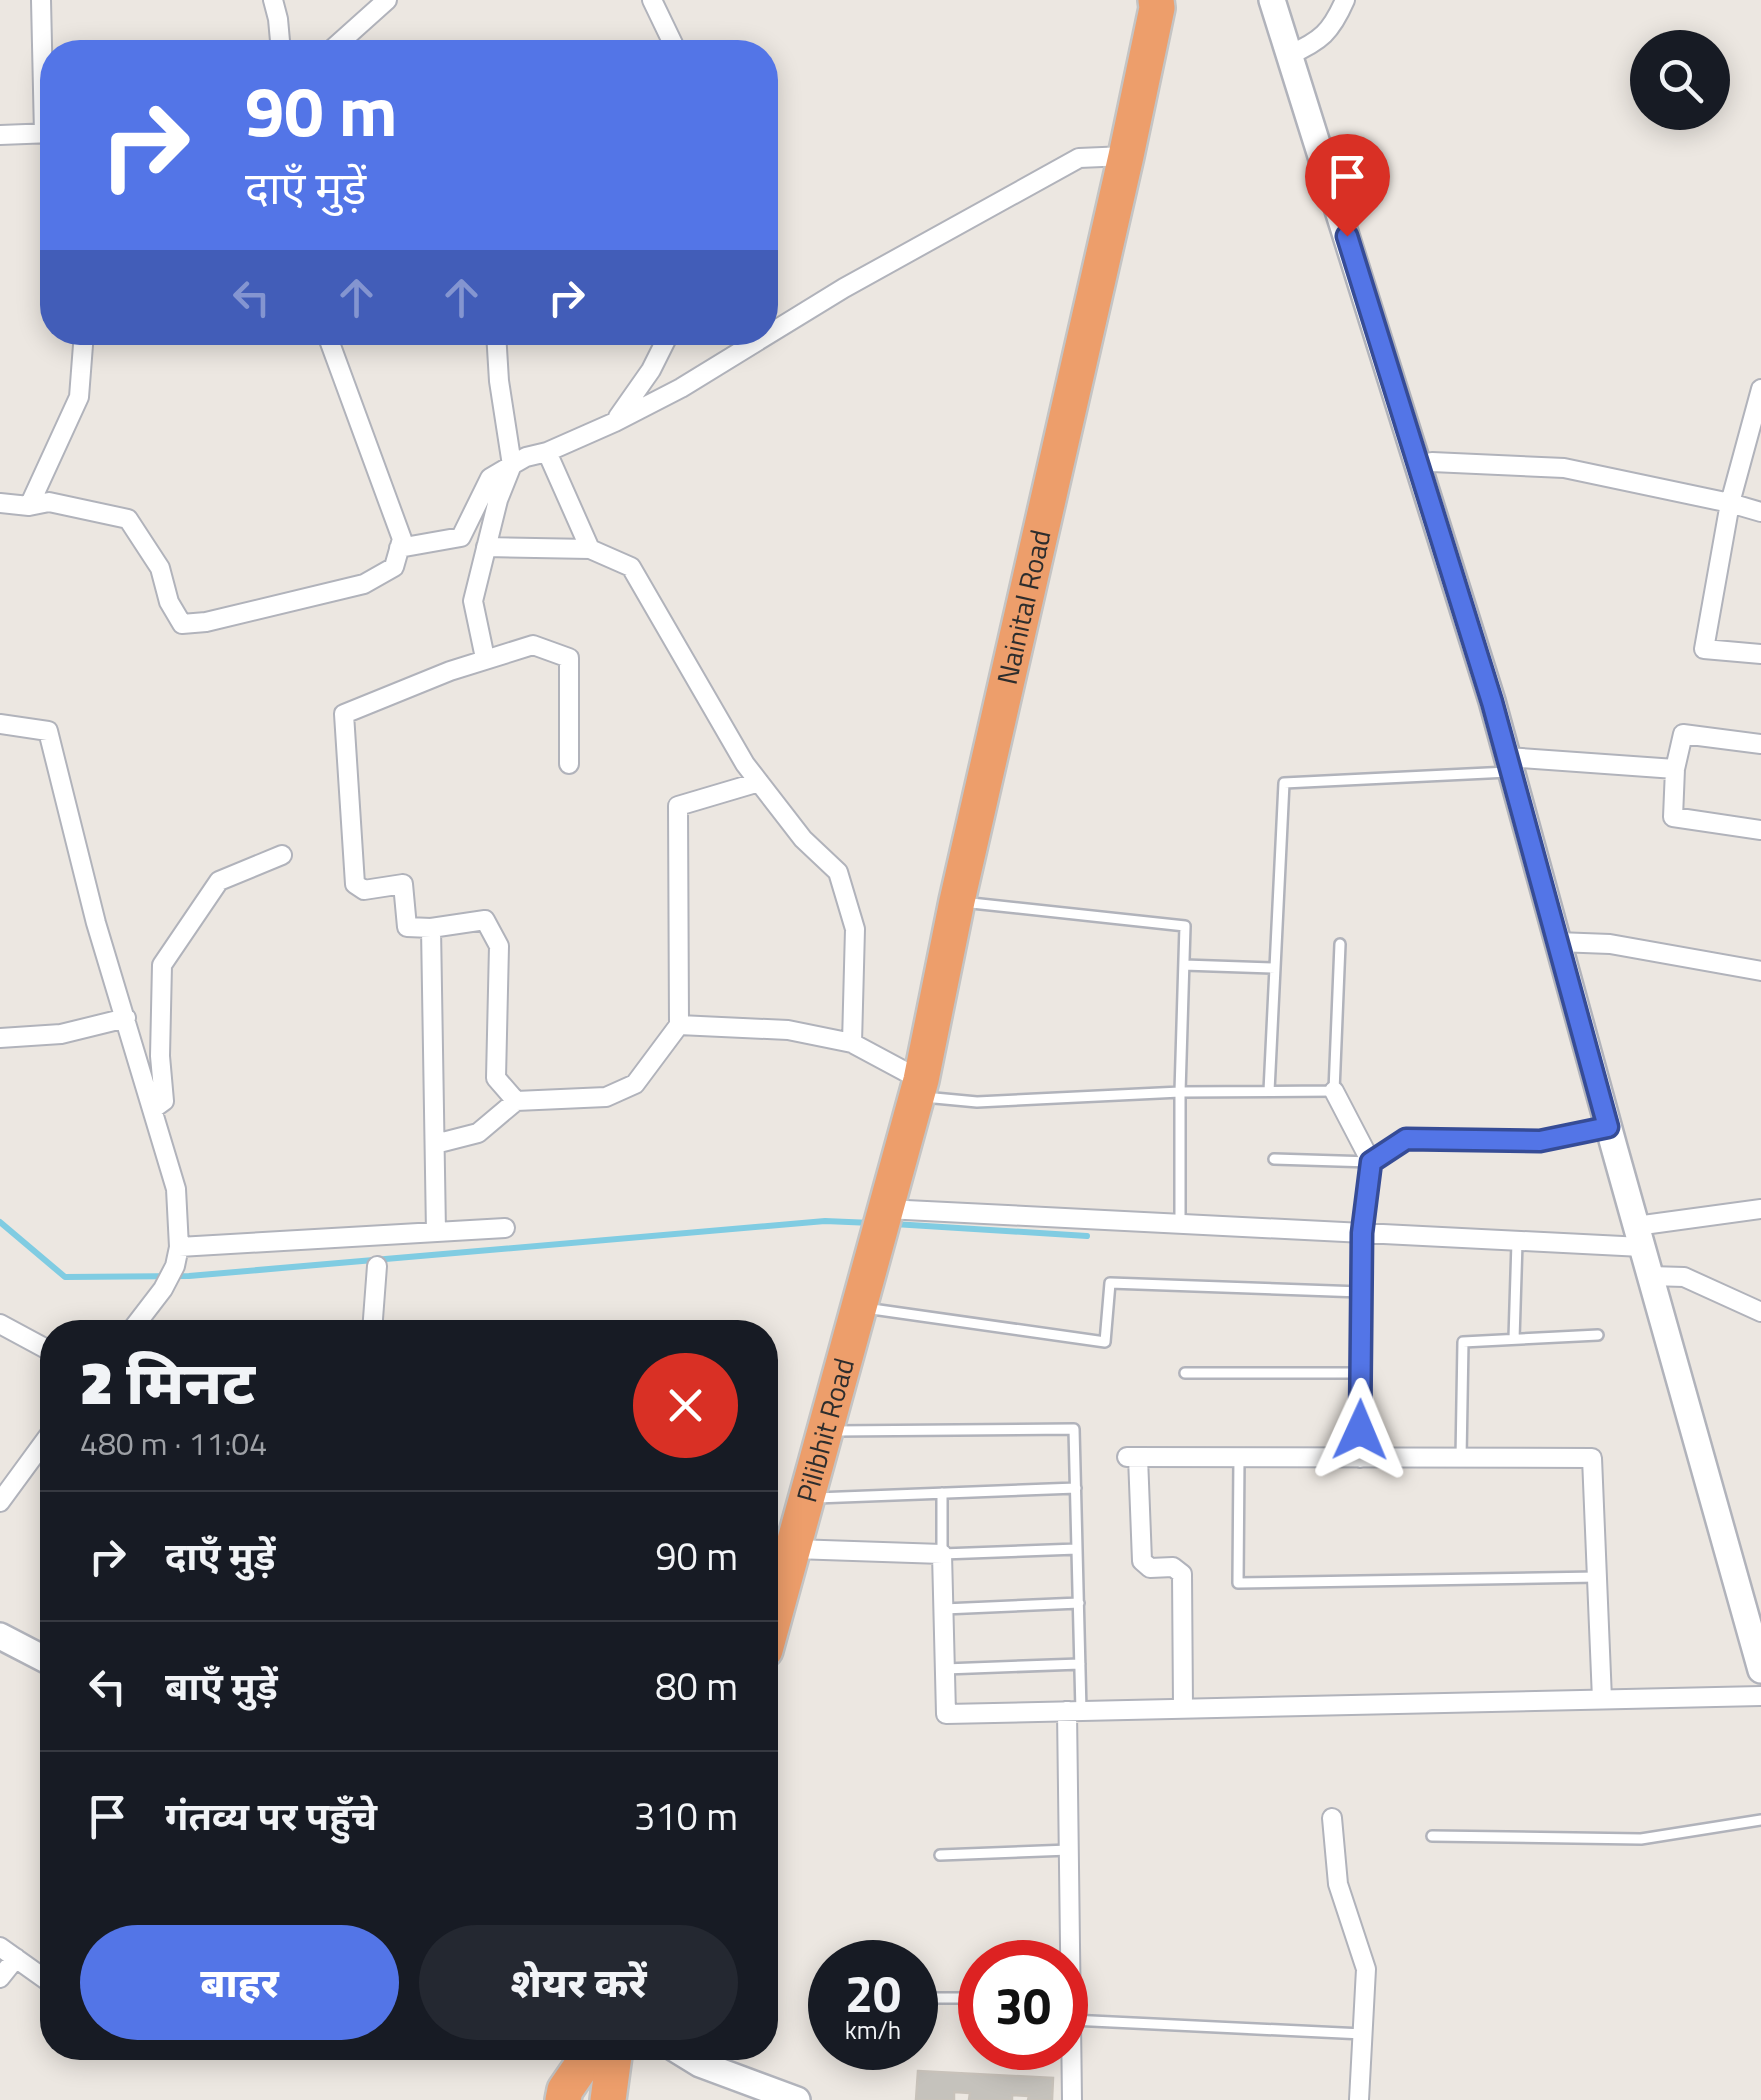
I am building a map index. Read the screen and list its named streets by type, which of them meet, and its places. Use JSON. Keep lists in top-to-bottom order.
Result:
{
  "streets": {
    "highway": ["Nainital Road", "Pilibhit Road"]
  },
  "crossings": [
    ["Nainital Road", "Pilibhit Road"]
  ],
  "page": {
    "turn": ["90 m", "दाएँ मुड़ें"],
    "heading": ["2 मिनट", "480 m · 11:04"],
    "list": [
      {
        "name": "दाएँ मुड़ें",
        "value": "90 m"
      },
      {
        "name": "बाएँ मुड़ें",
        "value": "80 m"
      },
      {
        "name": "गंतव्य पर पहुँचे",
        "value": "310 m"
      }
    ],
    "buttons": ["बाहर", "शेयर करें"],
    "speed": "20 km/h",
    "limit": "30"
  }
}
